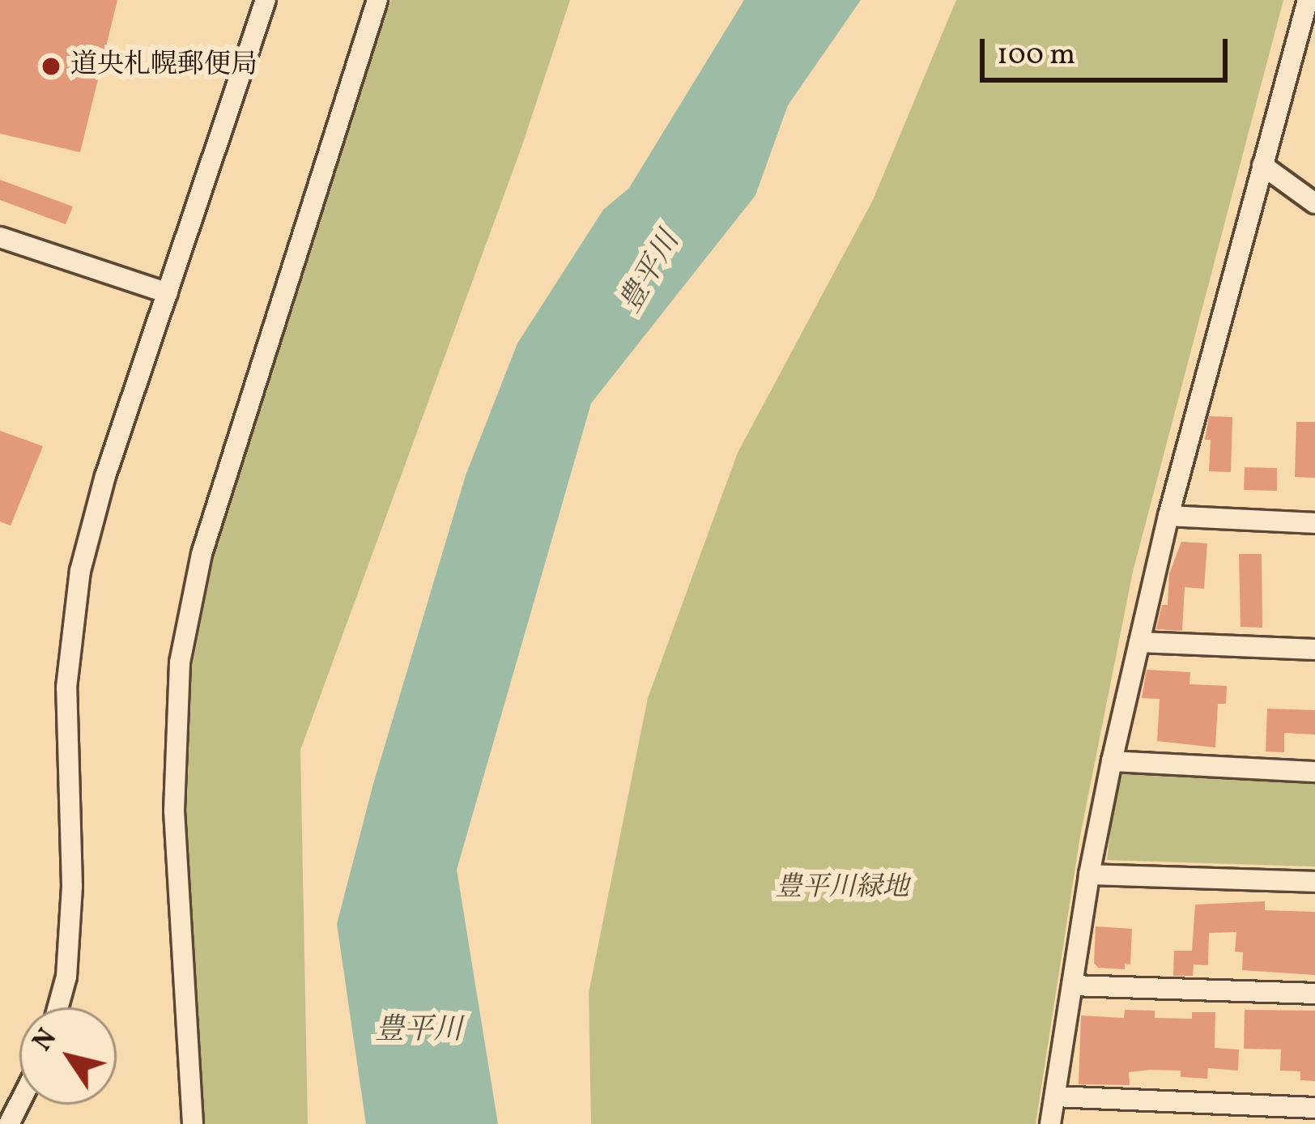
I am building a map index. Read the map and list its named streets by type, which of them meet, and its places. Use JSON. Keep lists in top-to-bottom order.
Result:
{
  "water": ["豊平川"],
  "parks": ["豊平川緑地"],
  "places": ["道央札幌郵便局"],
  "scale_bar": "100 m",
  "north": "top left"
}
